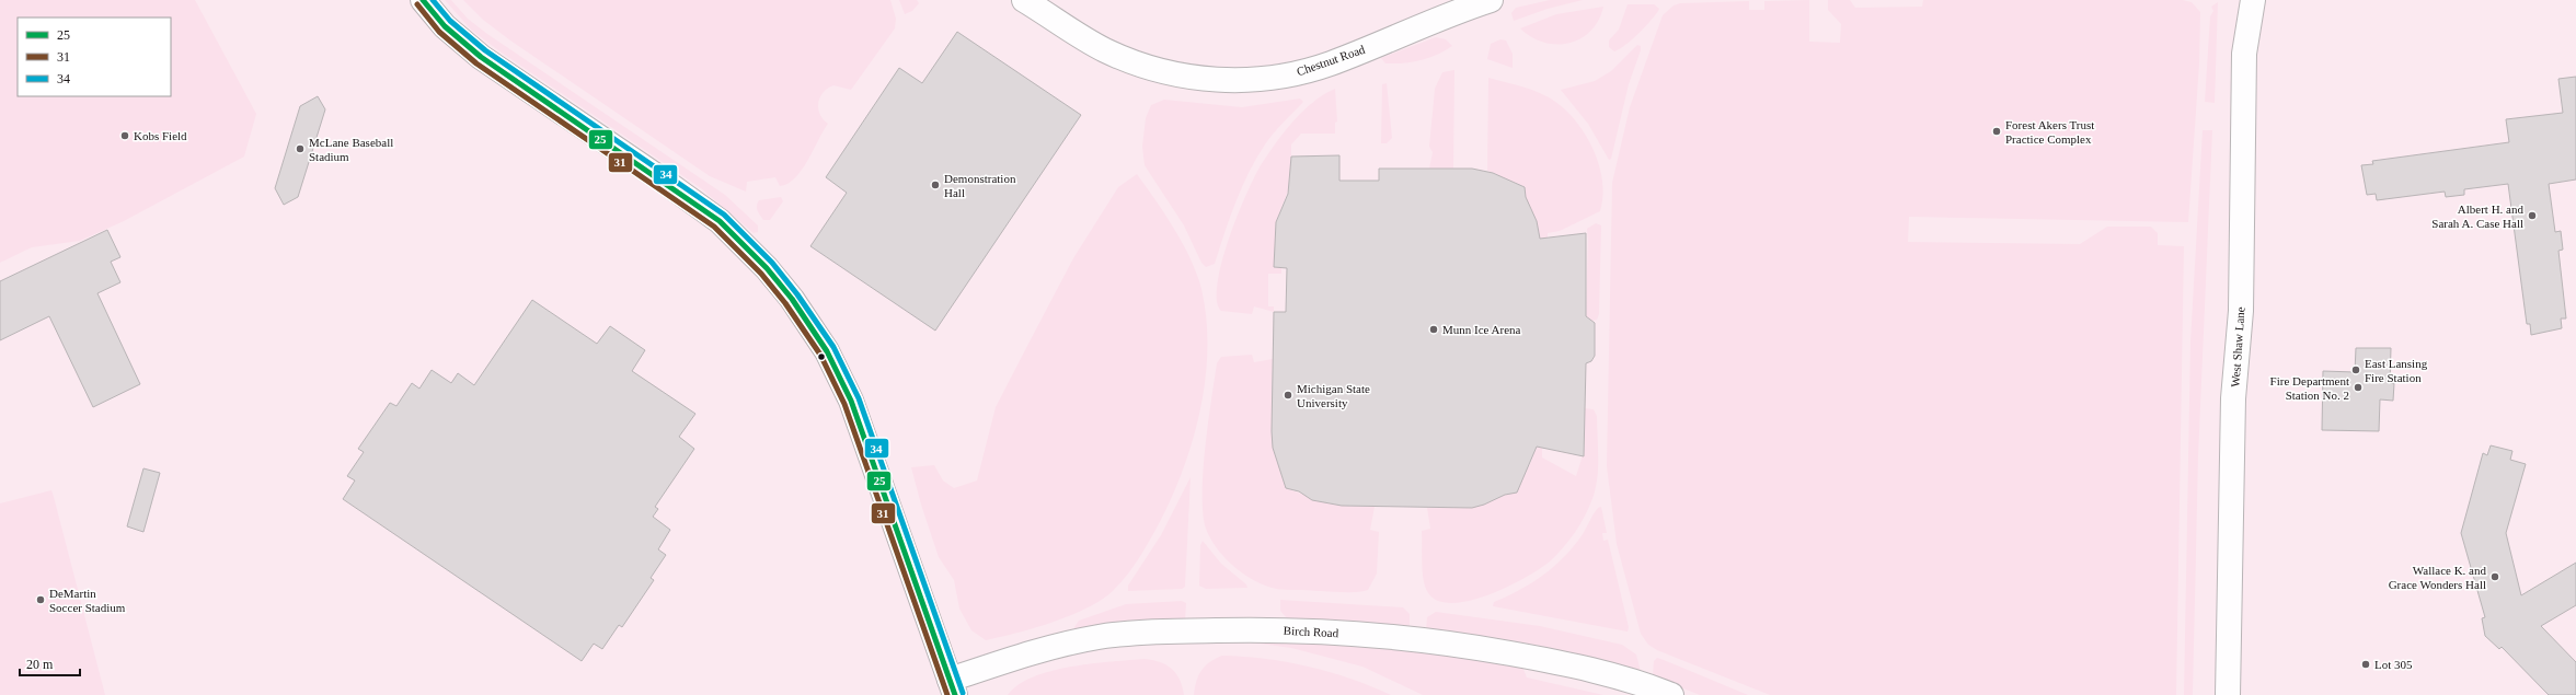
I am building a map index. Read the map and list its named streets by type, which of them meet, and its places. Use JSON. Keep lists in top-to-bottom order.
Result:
{
  "streets": {
    "street": ["Chestnut Road", "West Shaw Lane", "Birch Road"]
  },
  "places": [
    "Forest Akers Trust Practice Complex",
    "Kobs Field",
    "McLane Baseball Stadium",
    "Demonstration Hall",
    "Albert H. and Sarah A. Case Hall",
    "Munn Ice Arena",
    "East Lansing Fire Station",
    "Fire Department Station No. 2",
    "Michigan State University",
    "Wallace K. and Grace Wonders Hall",
    "DeMartin Soccer Stadium",
    "Lot 305"
  ],
  "lines": ["transit line 25", "transit line 34", "transit line 31"],
  "legend": ["25", "31", "34"],
  "scale_bar": "20 m"
}
